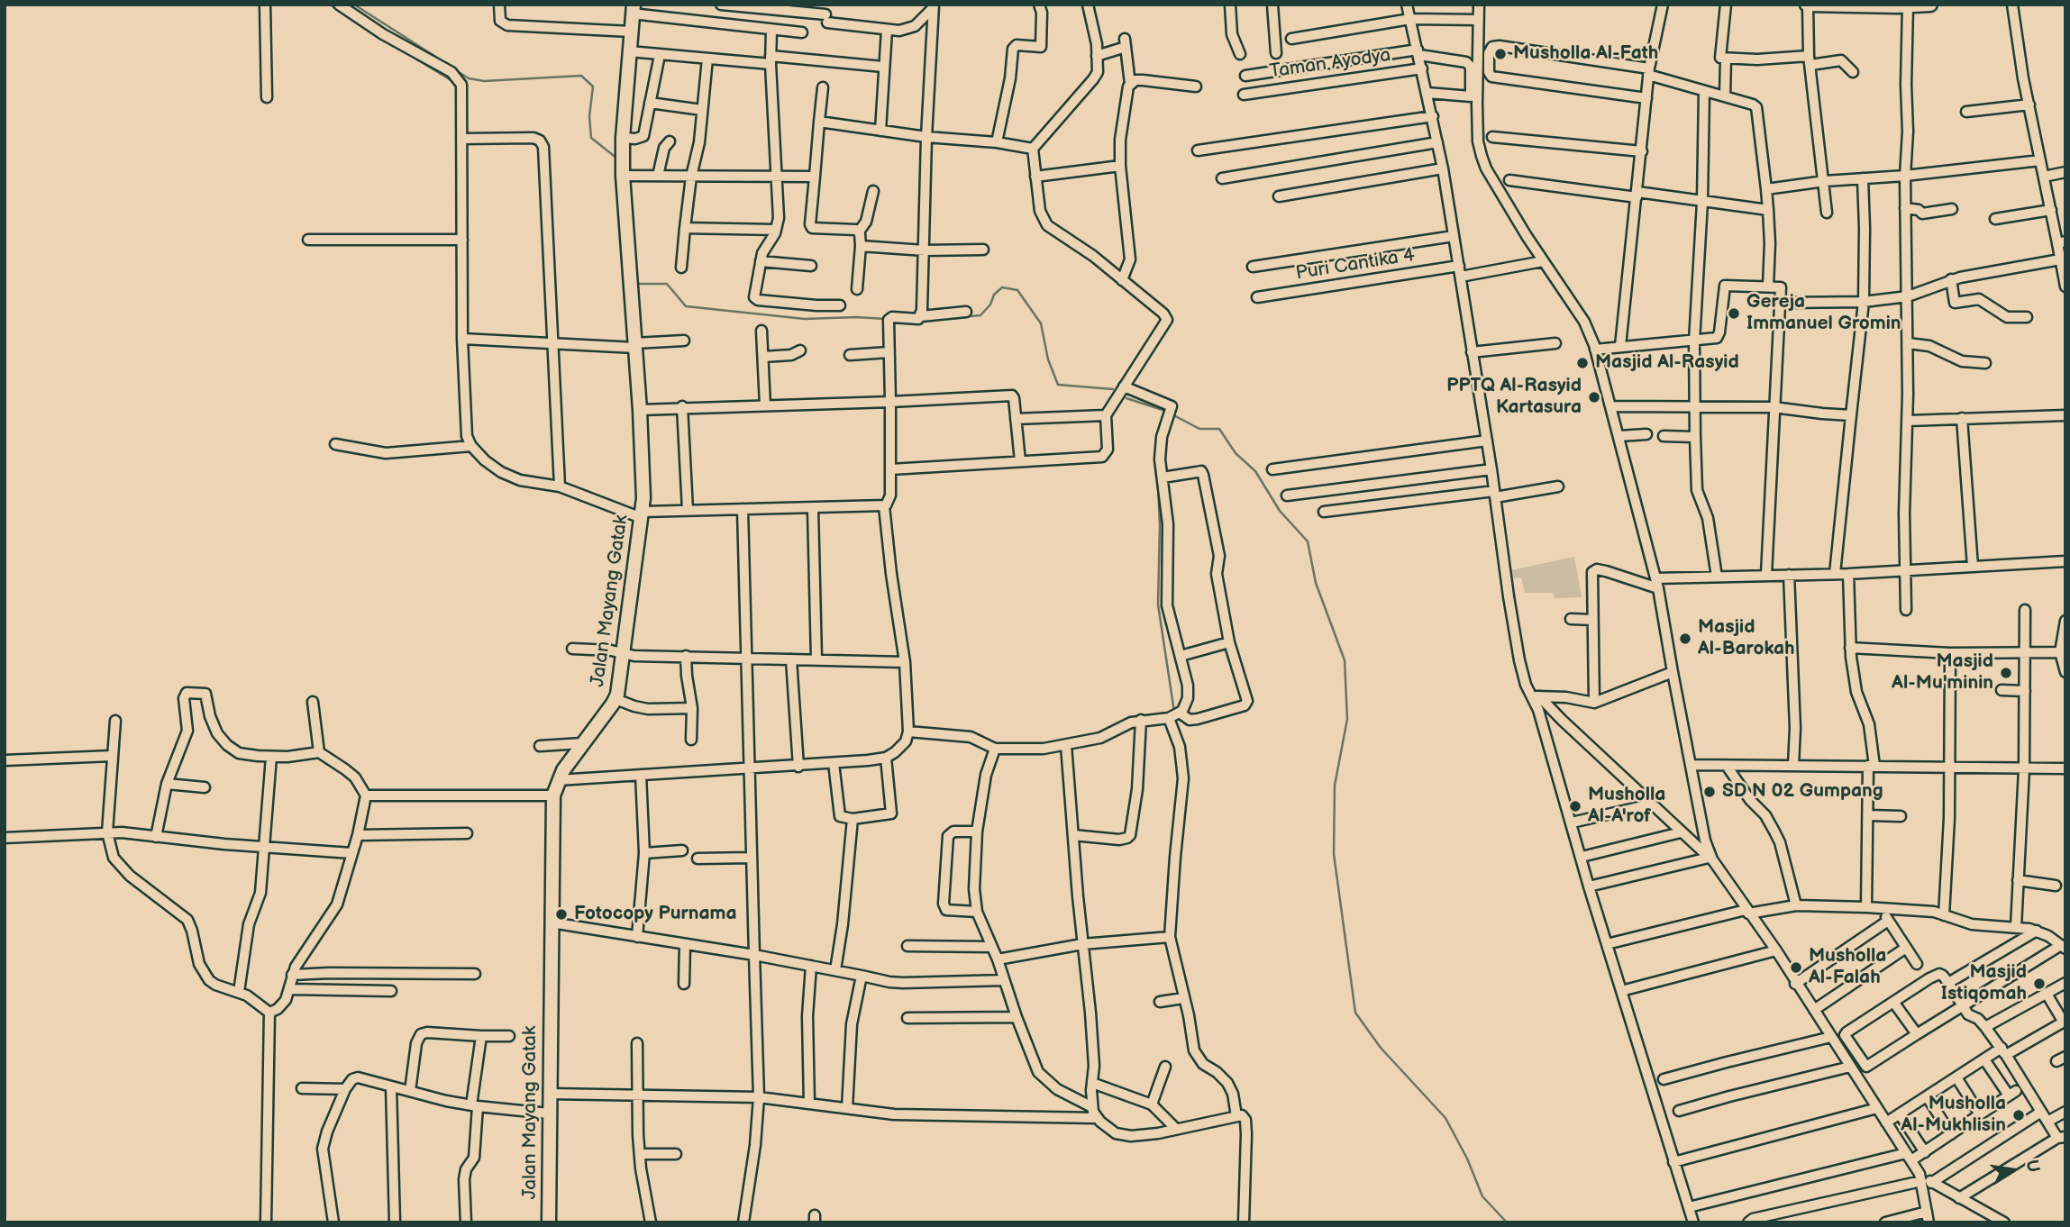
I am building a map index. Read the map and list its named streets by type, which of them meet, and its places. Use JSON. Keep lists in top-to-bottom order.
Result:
{
  "streets": {
    "street": ["Taman Ayodya", "Puri Cantika 4", "Jalan Mayang Gatak"]
  },
  "places": [
    "Musholla Al-Fath",
    "Gereja Immanuel Gromin",
    "Masjid Al-Rasyid",
    "PPTQ Al-Rasyid Kartasura",
    "Masjid Al-Barokah",
    "Masjid Al-Mu'minin",
    "SD N 02 Gumpang",
    "Musholla Al-A'rof",
    "Fotocopy Purnama",
    "Musholla Al-Falah",
    "Masjid Istiqomah",
    "Musholla Al-Mukhlisin"
  ],
  "north": "right"
}
